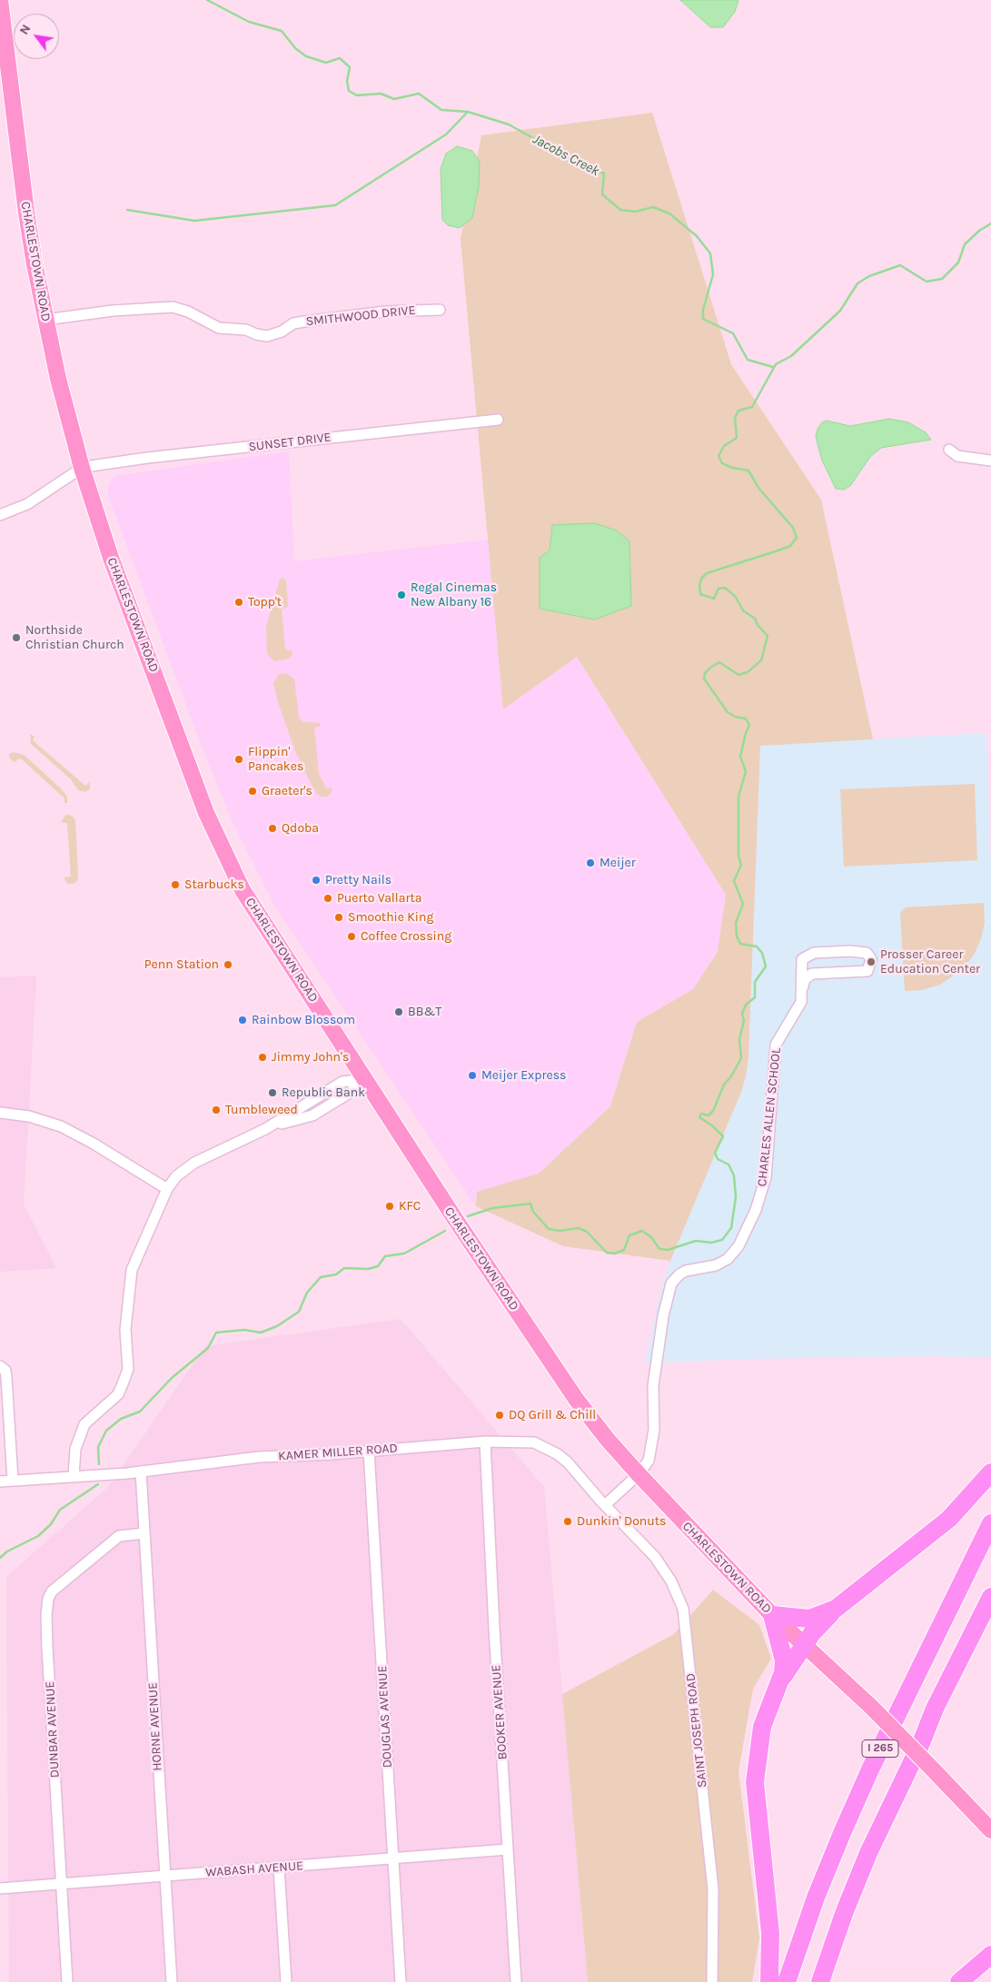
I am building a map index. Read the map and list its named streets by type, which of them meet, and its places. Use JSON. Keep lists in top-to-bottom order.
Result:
{
  "streets": {
    "highway": ["I 265"],
    "main road": ["CHARLESTOWN ROAD"],
    "street": [
      "SMITHWOOD DRIVE",
      "SUNSET DRIVE",
      "CHARLES ALLEN SCHOOL",
      "KAMER MILLER ROAD",
      "BOOKER AVENUE",
      "DOUGLAS AVENUE",
      "HORNE AVENUE",
      "DUNBAR AVENUE",
      "SAINT JOSEPH ROAD",
      "WABASH AVENUE"
    ]
  },
  "crossings": [
    ["CHARLESTOWN ROAD", "SMITHWOOD DRIVE"],
    ["CHARLESTOWN ROAD", "SUNSET DRIVE"],
    ["CHARLESTOWN ROAD", "CHARLES ALLEN SCHOOL"],
    ["KAMER MILLER ROAD", "BOOKER AVENUE"],
    ["KAMER MILLER ROAD", "DOUGLAS AVENUE"],
    ["KAMER MILLER ROAD", "HORNE AVENUE"],
    ["KAMER MILLER ROAD", "SAINT JOSEPH ROAD"],
    ["BOOKER AVENUE", "WABASH AVENUE"],
    ["DOUGLAS AVENUE", "WABASH AVENUE"],
    ["HORNE AVENUE", "DUNBAR AVENUE"],
    ["HORNE AVENUE", "WABASH AVENUE"],
    ["DUNBAR AVENUE", "WABASH AVENUE"]
  ],
  "water": ["Jacobs Creek"],
  "places": [
    "Regal Cinemas New Albany 16",
    "Topp't",
    "Northside Christian Church",
    "Flippin' Pancakes",
    "Graeter's",
    "Qdoba",
    "Meijer",
    "Pretty Nails",
    "Starbucks",
    "Puerto Vallarta",
    "Smoothie King",
    "Coffee Crossing",
    "Prosser Career Education Center",
    "Penn Station",
    "BB&T",
    "Rainbow Blossom",
    "Jimmy John's",
    "Meijer Express",
    "Republic Bank",
    "Tumbleweed",
    "KFC",
    "DQ Grill & Chill",
    "Dunkin' Donuts"
  ],
  "north": "top left"
}
